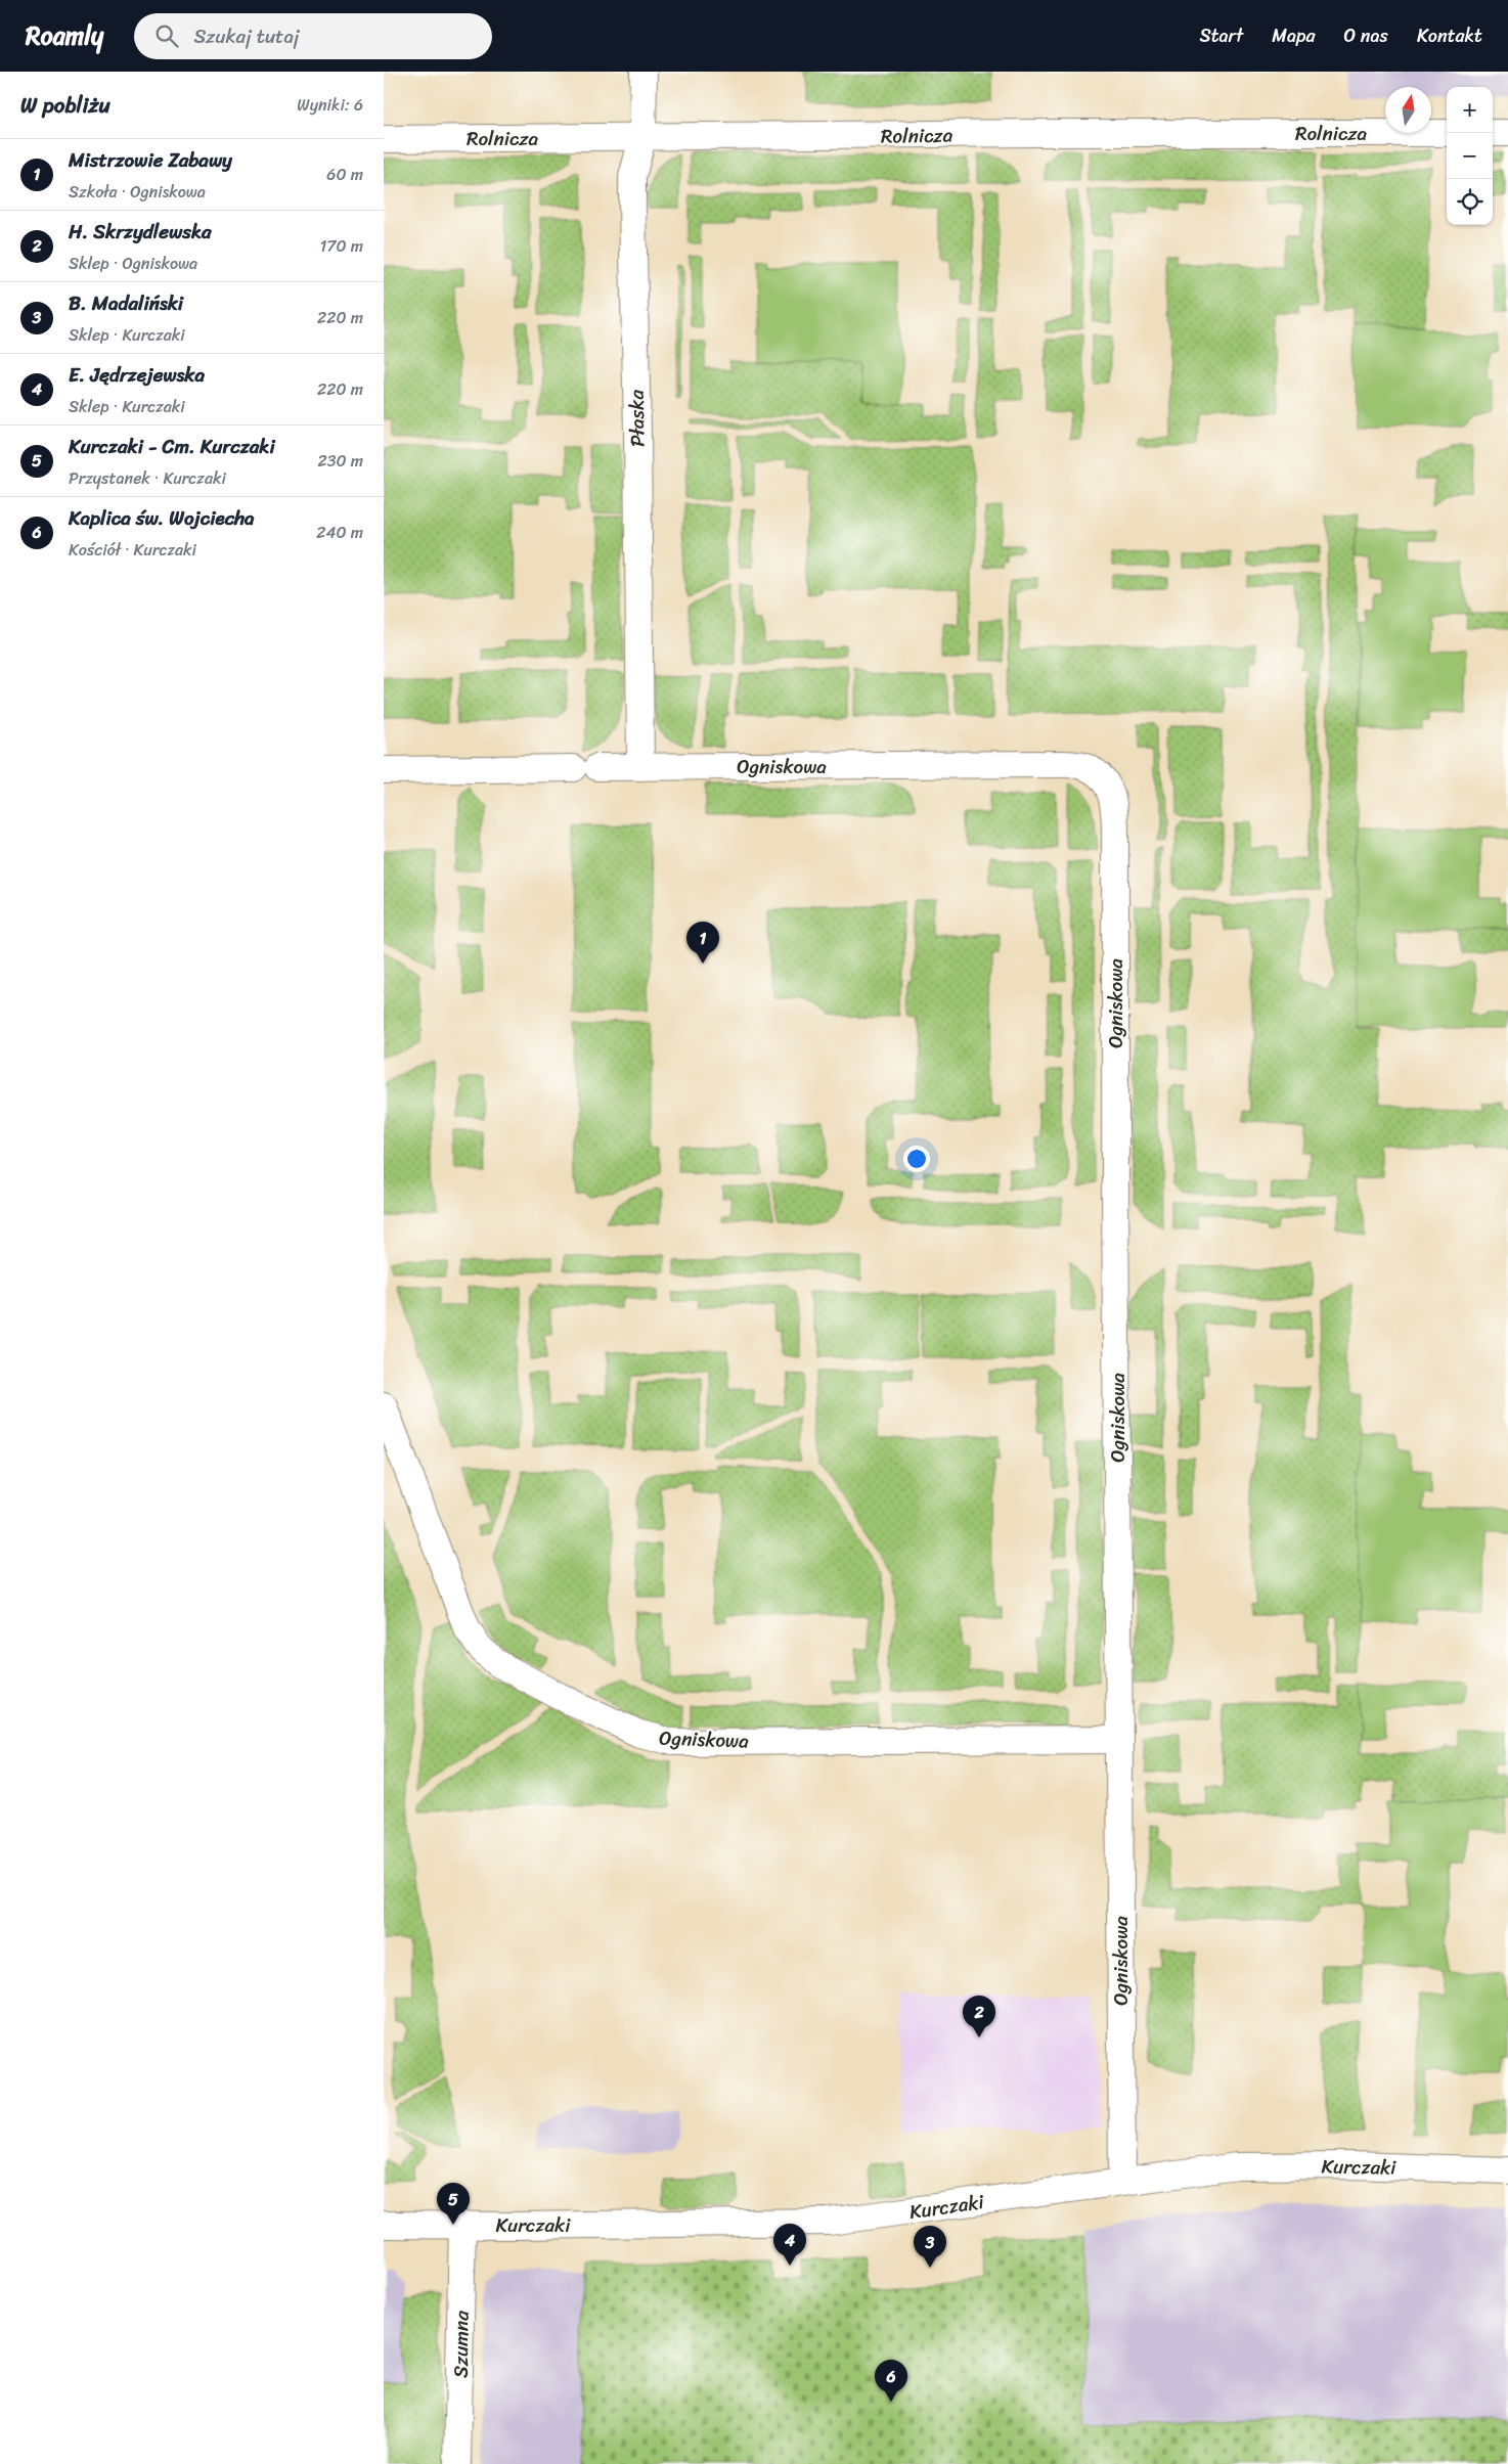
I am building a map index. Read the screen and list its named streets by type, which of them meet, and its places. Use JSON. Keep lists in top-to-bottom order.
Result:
{
  "streets": {
    "street": [
      "Rolnicza",
      "Płaska",
      "Ogniskowa",
      "Kurczaki",
      "Szumna"
    ]
  },
  "crossings": [
    ["Rolnicza", "Płaska"],
    ["Płaska", "Ogniskowa"],
    ["Ogniskowa", "Kurczaki"],
    ["Kurczaki", "Szumna"]
  ],
  "north": "top",
  "page": {
    "header": "Roamly",
    "search": "Szukaj tutaj",
    "nav": [
      "Start",
      "Mapa",
      "O nas",
      "Kontakt"
    ],
    "heading": ["W pobliżu", "Wyniki: 6"],
    "map_buttons": ["+", "−"],
    "list": [
      {
        "mark": "1",
        "name": "Mistrzowie Zabawy",
        "note": "Szkoła · Ogniskowa",
        "value": "60 m"
      },
      {
        "mark": "2",
        "name": "H. Skrzydlewska",
        "note": "Sklep · Ogniskowa",
        "value": "170 m"
      },
      {
        "mark": "3",
        "name": "B. Madaliński",
        "note": "Sklep · Kurczaki",
        "value": "220 m"
      },
      {
        "mark": "4",
        "name": "E. Jędrzejewska",
        "note": "Sklep · Kurczaki",
        "value": "220 m"
      },
      {
        "mark": "5",
        "name": "Kurczaki - Cm. Kurczaki",
        "note": "Przystanek · Kurczaki",
        "value": "230 m"
      },
      {
        "mark": "6",
        "name": "Kaplica św. Wojciecha",
        "note": "Kościół · Kurczaki",
        "value": "240 m"
      }
    ],
    "pins": [
      "1",
      "2",
      "5",
      "4",
      "3",
      "6"
    ]
  }
}
